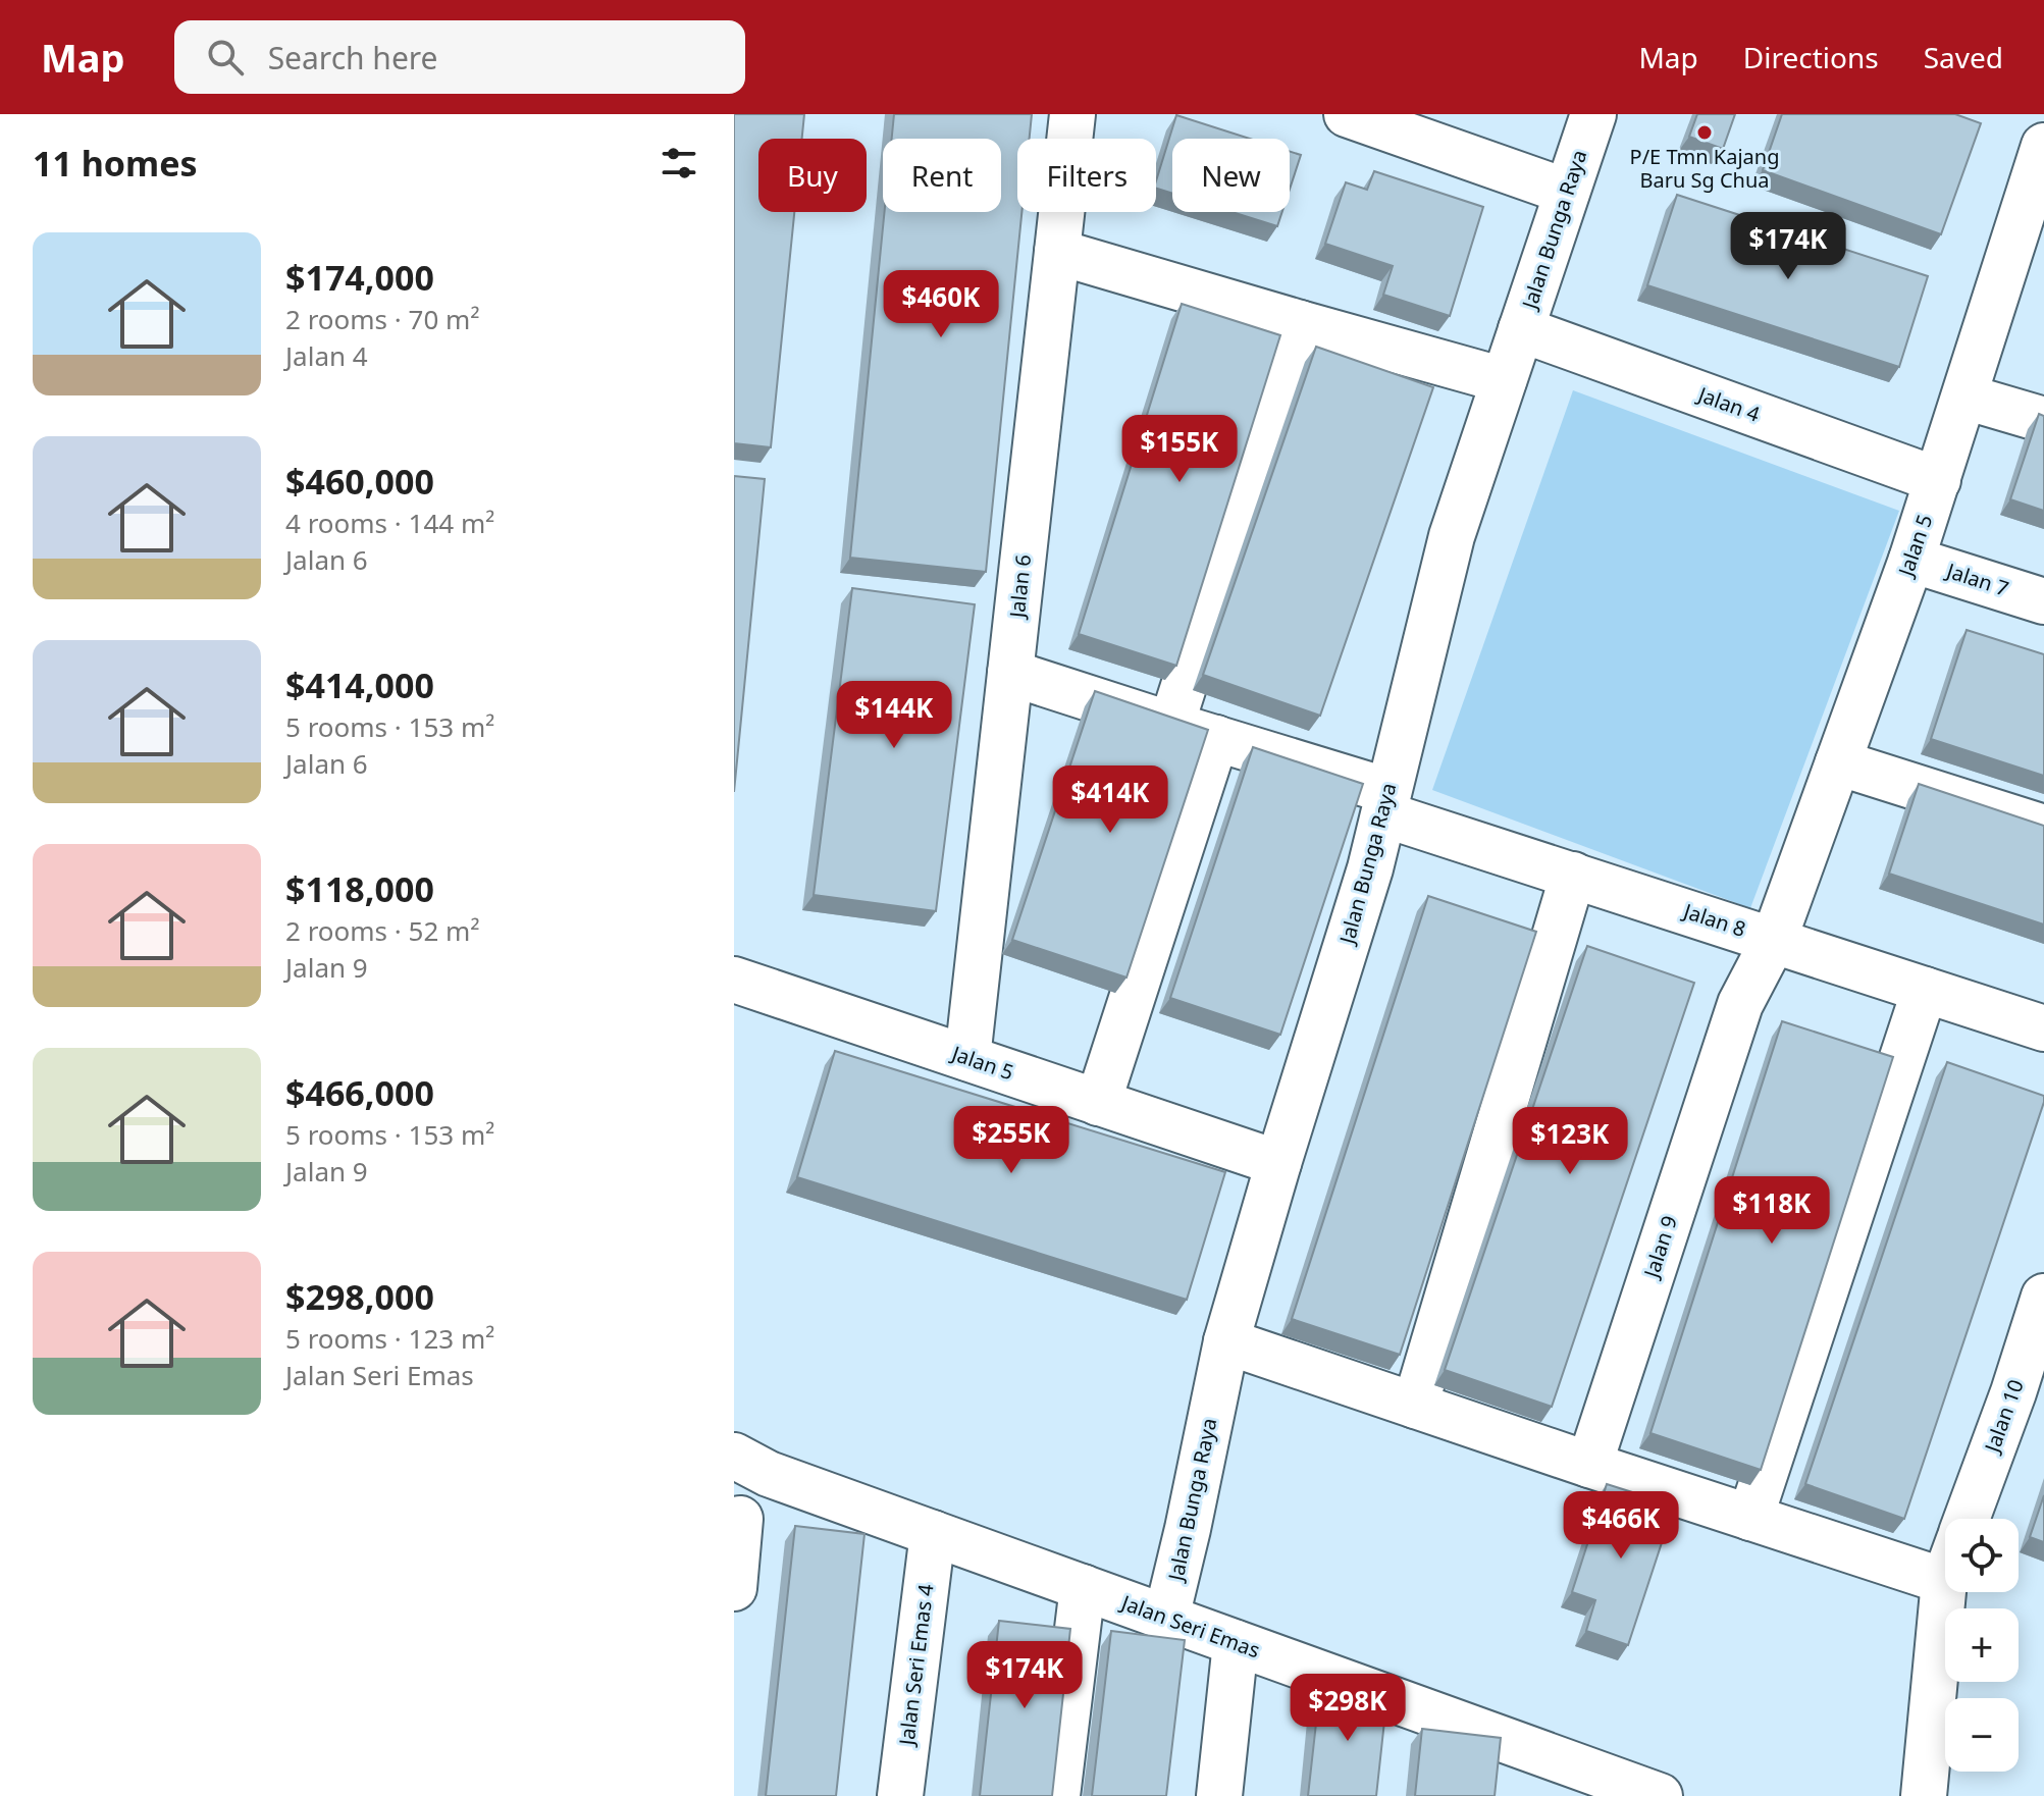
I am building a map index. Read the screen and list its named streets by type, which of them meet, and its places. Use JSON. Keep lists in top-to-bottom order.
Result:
{
  "streets": {
    "street": [
      "Jalan Bunga Raya",
      "Jalan 4",
      "Jalan 5",
      "Jalan 7",
      "Jalan 6",
      "Jalan 8",
      "Jalan 9",
      "Jalan 10",
      "Jalan Seri Emas",
      "Jalan Seri Emas 4"
    ]
  },
  "crossings": [
    ["Jalan Bunga Raya", "Jalan 4"],
    ["Jalan Bunga Raya", "Jalan 5"],
    ["Jalan Bunga Raya", "Jalan 8"],
    ["Jalan Bunga Raya", "Jalan Seri Emas"],
    ["Jalan 4", "Jalan 5"],
    ["Jalan 5", "Jalan 7"],
    ["Jalan 5", "Jalan 6"],
    ["Jalan 5", "Jalan 8"],
    ["Jalan 5", "Jalan 9"],
    ["Jalan 6", "Jalan 8"],
    ["Jalan 8", "Jalan 9"],
    ["Jalan Seri Emas", "Jalan Seri Emas 4"]
  ],
  "places": ["P/E Tmn Kajang Baru Sg Chua"],
  "page": {
    "header": "Map",
    "search": "Search here",
    "nav": ["Map", "Directions", "Saved"],
    "heading": "11 homes",
    "chip": [
      "Buy",
      "Rent",
      "Filters",
      "New"
    ],
    "list": [
      {
        "name": "$174,000",
        "note": "2 rooms · 70 m² · Jalan 4"
      },
      {
        "name": "$460,000",
        "note": "4 rooms · 144 m² · Jalan 6"
      },
      {
        "name": "$414,000",
        "note": "5 rooms · 153 m² · Jalan 6"
      },
      {
        "name": "$118,000",
        "note": "2 rooms · 52 m² · Jalan 9"
      },
      {
        "name": "$466,000",
        "note": "5 rooms · 153 m² · Jalan 9"
      },
      {
        "name": "$298,000",
        "note": "5 rooms · 123 m² · Jalan Seri Emas"
      }
    ],
    "price": [
      "$174K",
      "$460K",
      "$155K",
      "$144K",
      "$414K",
      "$255K",
      "$123K",
      "$118K",
      "$466K",
      "$174K",
      "$298K"
    ],
    "map_buttons": ["+", "−"]
  }
}
